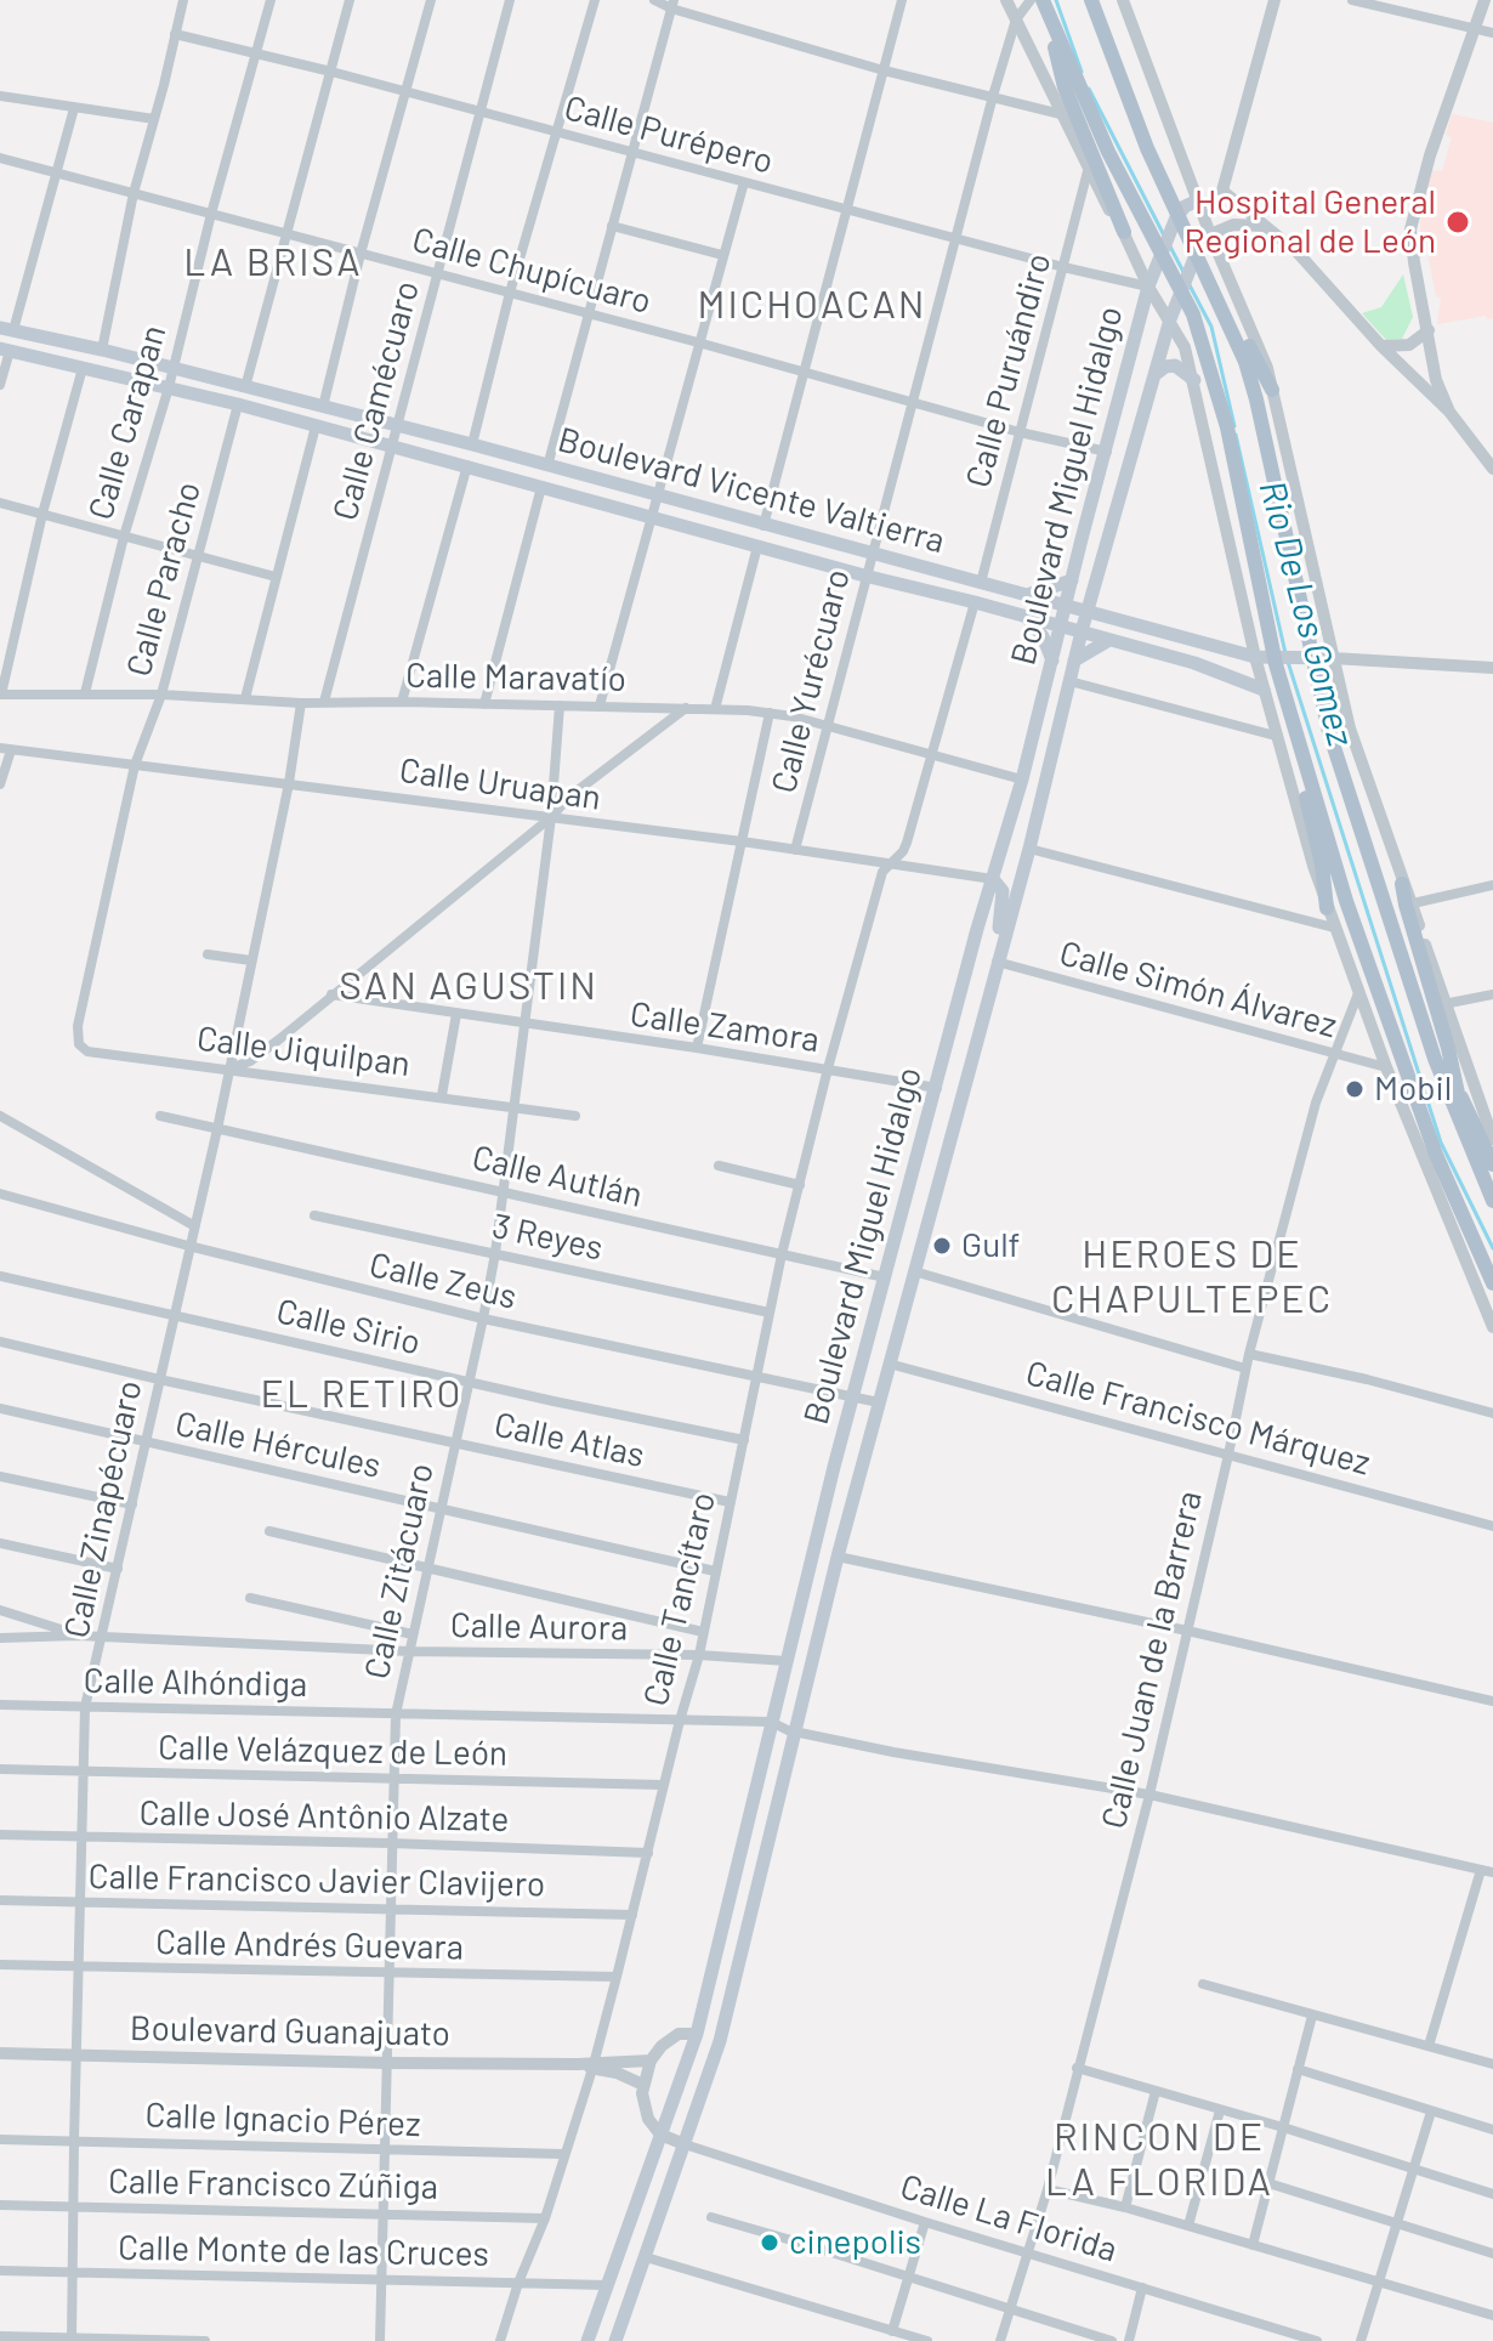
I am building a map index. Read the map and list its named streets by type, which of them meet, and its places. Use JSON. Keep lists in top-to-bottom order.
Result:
{
  "streets": {
    "main road": ["Boulevard Miguel Hidalgo", "Boulevard Vicente Valtierra"],
    "street": [
      "Calle Purépero",
      "Calle Chupícuaro",
      "Calle Puruándiro",
      "Calle Camécuaro",
      "Calle Carapan",
      "Calle Paracho",
      "Calle Maravatío",
      "Calle Yurécuaro",
      "Calle Uruapan",
      "Calle Simón Álvarez",
      "Calle Zamora",
      "Calle Jiquilpan",
      "Calle Autlán",
      "3 Reyes",
      "Calle Zeus",
      "Calle Sirio",
      "Calle Francisco Márquez",
      "Calle Atlas",
      "Calle Hércules",
      "Calle Zinapécuaro",
      "Calle Zitácuaro",
      "Calle Tancítaro",
      "Calle Aurora",
      "Calle Juan de la Barrera",
      "Calle Alhóndiga",
      "Calle Velázquez de León",
      "Calle José Antônio Alzate",
      "Calle Francisco Javier Clavijero",
      "Calle Andrés Guevara",
      "Boulevard Guanajuato",
      "Calle Ignacio Pérez",
      "Calle Francisco Zúñiga",
      "Calle La Florida",
      "Calle Monte de las Cruces"
    ]
  },
  "crossings": [
    ["Calle Purépero", "Calle Puruándiro"],
    ["Calle Purépero", "Calle Camécuaro"],
    ["Calle Purépero", "Calle Carapan"],
    ["Calle Purépero", "Boulevard Miguel Hidalgo"],
    ["Calle Purépero", "Calle Yurécuaro"],
    ["Calle Chupícuaro", "Calle Puruándiro"],
    ["Calle Chupícuaro", "Calle Camécuaro"],
    ["Calle Chupícuaro", "Calle Carapan"],
    ["Calle Chupícuaro", "Boulevard Miguel Hidalgo"],
    ["Calle Chupícuaro", "Calle Yurécuaro"],
    ["Calle Puruándiro", "Boulevard Vicente Valtierra"],
    ["Calle Camécuaro", "Boulevard Vicente Valtierra"],
    ["Calle Camécuaro", "Calle Maravatío"],
    ["Calle Carapan", "Boulevard Vicente Valtierra"],
    ["Calle Carapan", "Calle Maravatío"],
    ["Boulevard Miguel Hidalgo", "Boulevard Vicente Valtierra"],
    ["Boulevard Miguel Hidalgo", "Calle Maravatío"],
    ["Boulevard Miguel Hidalgo", "Calle Uruapan"],
    ["Boulevard Miguel Hidalgo", "Calle Simón Álvarez"],
    ["Boulevard Miguel Hidalgo", "Calle Zamora"],
    ["Boulevard Miguel Hidalgo", "Calle Autlán"],
    ["Boulevard Miguel Hidalgo", "Calle Zeus"],
    ["Boulevard Miguel Hidalgo", "Calle Francisco Márquez"],
    ["Boulevard Miguel Hidalgo", "Calle Aurora"],
    ["Boulevard Miguel Hidalgo", "Calle Alhóndiga"],
    ["Boulevard Miguel Hidalgo", "Calle La Florida"],
    ["Boulevard Miguel Hidalgo", "Calle Monte de las Cruces"],
    ["Boulevard Vicente Valtierra", "Calle Paracho"],
    ["Boulevard Vicente Valtierra", "Calle Yurécuaro"],
    ["Calle Paracho", "Calle Maravatío"],
    ["Calle Paracho", "Calle Uruapan"],
    ["Calle Paracho", "Calle Jiquilpan"],
    ["Calle Maravatío", "Calle Yurécuaro"],
    ["Calle Maravatío", "Calle Zinapécuaro"],
    ["Calle Maravatío", "Calle Zitácuaro"],
    ["Calle Yurécuaro", "Calle Uruapan"],
    ["Calle Uruapan", "Calle Zinapécuaro"],
    ["Calle Uruapan", "Calle Zitácuaro"],
    ["Calle Uruapan", "Calle Tancítaro"],
    ["Calle Simón Álvarez", "Calle Juan de la Barrera"],
    ["Calle Zamora", "Calle Zitácuaro"],
    ["Calle Zamora", "Calle Tancítaro"],
    ["Calle Jiquilpan", "Calle Zinapécuaro"],
    ["Calle Jiquilpan", "Calle Zitácuaro"],
    ["Calle Autlán", "Calle Zinapécuaro"],
    ["Calle Autlán", "Calle Zitácuaro"],
    ["Calle Autlán", "Calle Tancítaro"],
    ["3 Reyes", "Calle Zitácuaro"],
    ["3 Reyes", "Calle Tancítaro"],
    ["Calle Zeus", "Calle Zinapécuaro"],
    ["Calle Zeus", "Calle Zitácuaro"],
    ["Calle Zeus", "Calle Tancítaro"],
    ["Calle Sirio", "Calle Zinapécuaro"],
    ["Calle Sirio", "Calle Zitácuaro"],
    ["Calle Sirio", "Calle Tancítaro"],
    ["Calle Francisco Márquez", "Calle Juan de la Barrera"],
    ["Calle Atlas", "Calle Zinapécuaro"],
    ["Calle Atlas", "Calle Zitácuaro"],
    ["Calle Atlas", "Calle Tancítaro"],
    ["Calle Hércules", "Calle Zinapécuaro"],
    ["Calle Hércules", "Calle Zitácuaro"],
    ["Calle Hércules", "Calle Tancítaro"],
    ["Calle Zinapécuaro", "Calle Aurora"],
    ["Calle Zinapécuaro", "Calle Alhóndiga"],
    ["Calle Zinapécuaro", "Calle Velázquez de León"],
    ["Calle Zinapécuaro", "Calle José Antônio Alzate"],
    ["Calle Zinapécuaro", "Calle Francisco Javier Clavijero"],
    ["Calle Zinapécuaro", "Calle Andrés Guevara"],
    ["Calle Zinapécuaro", "Boulevard Guanajuato"],
    ["Calle Zinapécuaro", "Calle Ignacio Pérez"],
    ["Calle Zinapécuaro", "Calle Francisco Zúñiga"],
    ["Calle Zinapécuaro", "Calle Monte de las Cruces"],
    ["Calle Zitácuaro", "Calle Aurora"],
    ["Calle Zitácuaro", "Calle Alhóndiga"],
    ["Calle Zitácuaro", "Calle Velázquez de León"],
    ["Calle Zitácuaro", "Calle José Antônio Alzate"],
    ["Calle Zitácuaro", "Calle Francisco Javier Clavijero"],
    ["Calle Zitácuaro", "Calle Andrés Guevara"],
    ["Calle Zitácuaro", "Boulevard Guanajuato"],
    ["Calle Zitácuaro", "Calle Ignacio Pérez"],
    ["Calle Zitácuaro", "Calle Francisco Zúñiga"],
    ["Calle Zitácuaro", "Calle Monte de las Cruces"],
    ["Calle Tancítaro", "Calle Aurora"],
    ["Calle Tancítaro", "Calle Alhóndiga"],
    ["Calle Tancítaro", "Calle Velázquez de León"],
    ["Calle Tancítaro", "Calle José Antônio Alzate"],
    ["Calle Tancítaro", "Calle Francisco Javier Clavijero"],
    ["Calle Tancítaro", "Calle Andrés Guevara"],
    ["Calle Tancítaro", "Boulevard Guanajuato"],
    ["Calle Tancítaro", "Calle Ignacio Pérez"],
    ["Calle Tancítaro", "Calle Francisco Zúñiga"],
    ["Calle Tancítaro", "Calle Monte de las Cruces"],
    ["Calle Juan de la Barrera", "Calle Alhóndiga"],
    ["Calle Juan de la Barrera", "Calle La Florida"]
  ],
  "districts": [
    "LA BRISA",
    "MICHOACAN",
    "SAN AGUSTIN",
    "HEROES DE CHAPULTEPEC",
    "EL RETIRO",
    "RINCON DE LA FLORIDA"
  ],
  "water": ["Rio De Los Gomez"],
  "places": [
    "Hospital General Regional de León",
    "Mobil",
    "Gulf",
    "cinepolis"
  ]
}
